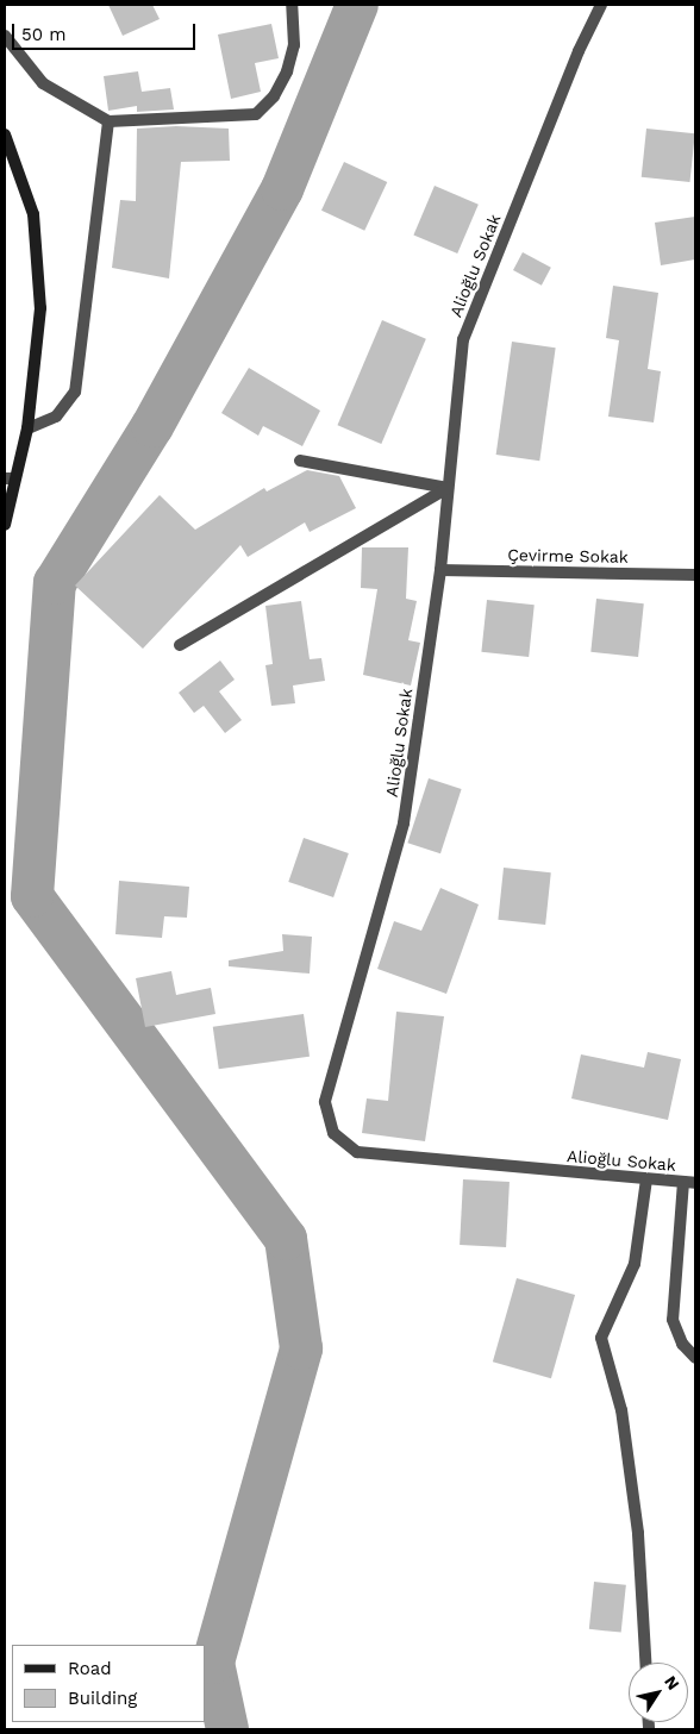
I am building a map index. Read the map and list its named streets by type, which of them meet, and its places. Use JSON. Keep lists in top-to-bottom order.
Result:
{
  "streets": {
    "street": ["Alioğlu Sokak", "Çevirme Sokak"]
  },
  "crossings": [
    ["Alioğlu Sokak", "Çevirme Sokak"]
  ],
  "legend": ["Road", "Building"],
  "scale_bar": "50 m",
  "north": "top right"
}
